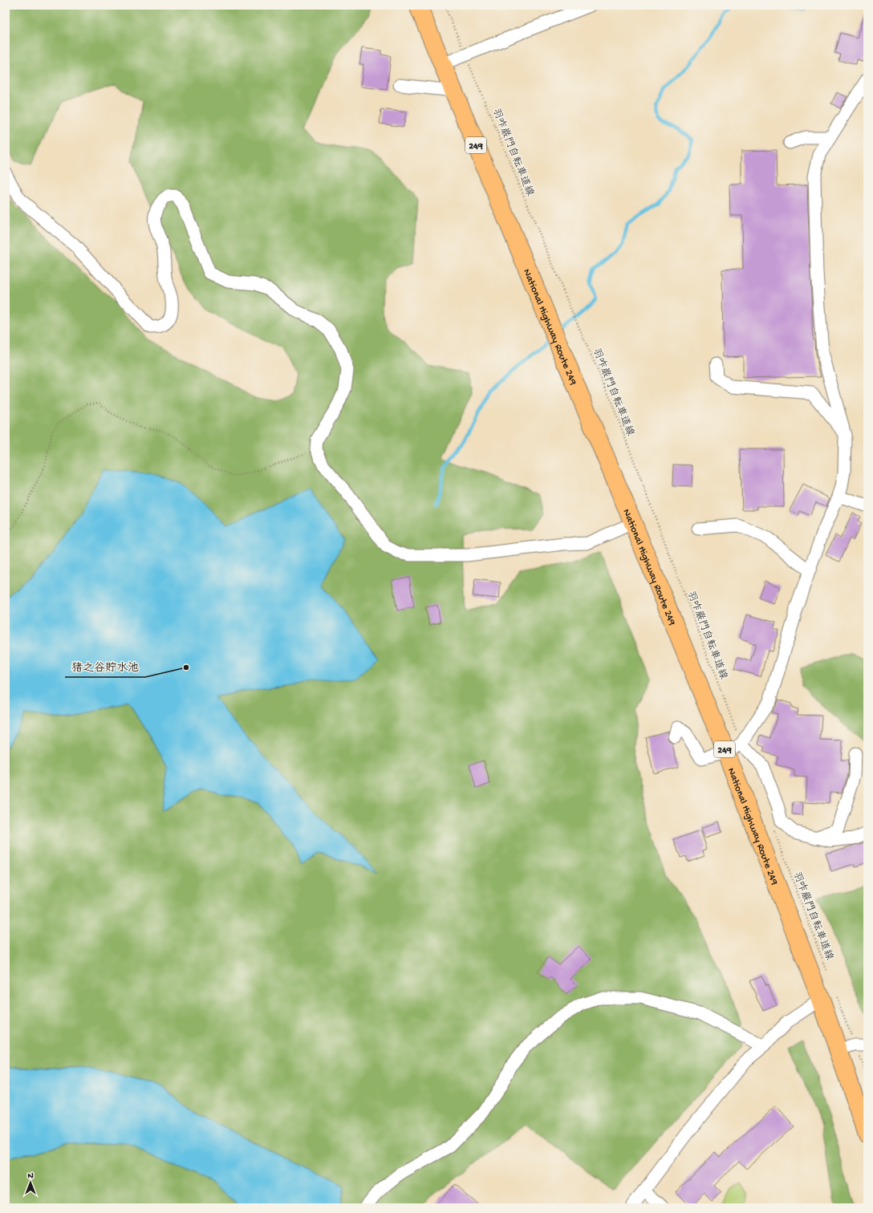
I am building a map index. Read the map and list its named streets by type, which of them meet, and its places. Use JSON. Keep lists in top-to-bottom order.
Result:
{
  "streets": {
    "highway": ["249", "National Highway Route 249"],
    "path": ["羽咋巌門自転車道線"]
  },
  "places": ["猪之谷貯水池"],
  "north": "top"
}
